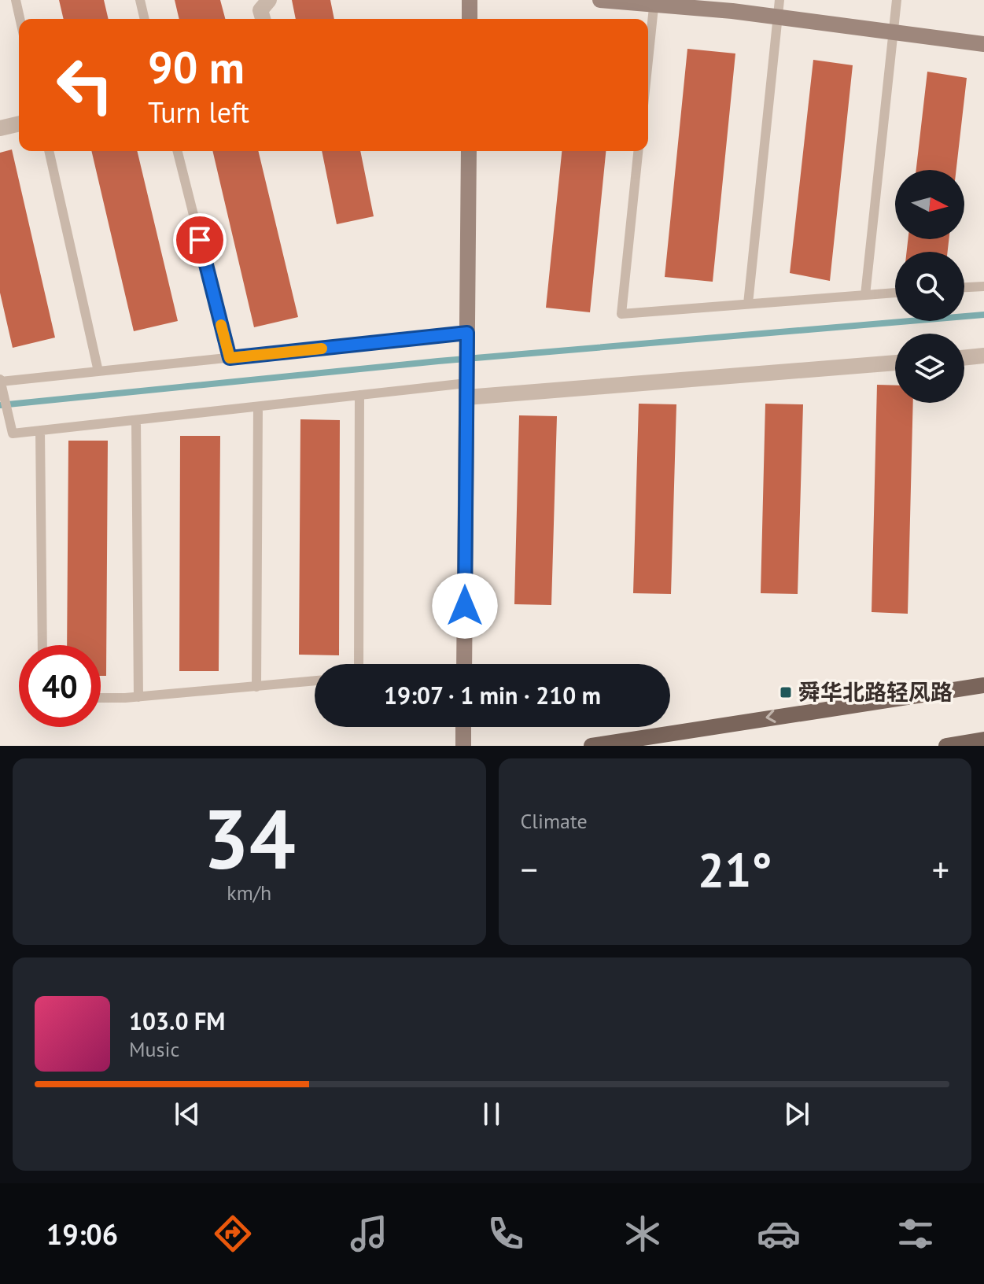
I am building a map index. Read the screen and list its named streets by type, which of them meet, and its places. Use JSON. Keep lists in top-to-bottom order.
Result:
{
  "places": {
    "transit": ["舜华北路轻风路"]
  },
  "north": "right",
  "page": {
    "turn": ["90 m", "Turn left"],
    "limit": "40",
    "trip": "19:07 · 1 min · 210 m",
    "tile": [
      ["34", "km/h"],
      "Climate"
    ],
    "heat": ["−", "21°", "+"],
    "song": ["103.0 FM", "Music"],
    "tabs": "19:06"
  }
}
